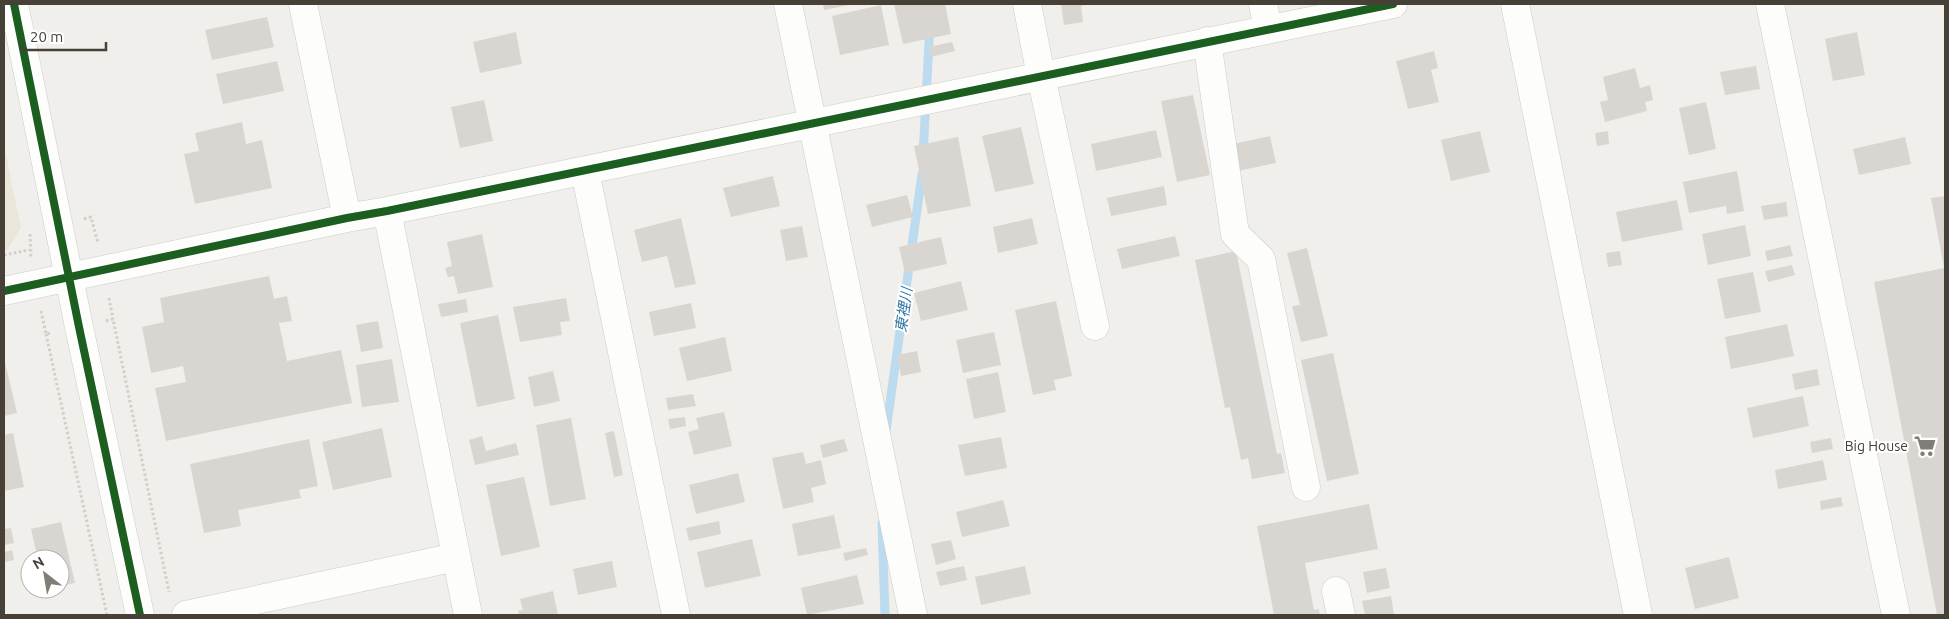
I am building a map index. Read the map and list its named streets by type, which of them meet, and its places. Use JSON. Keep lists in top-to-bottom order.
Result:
{
  "water": ["東裡川"],
  "places": {
    "supermarket": ["Big House"]
  },
  "scale_bar": "20 m",
  "north": "top left"
}
